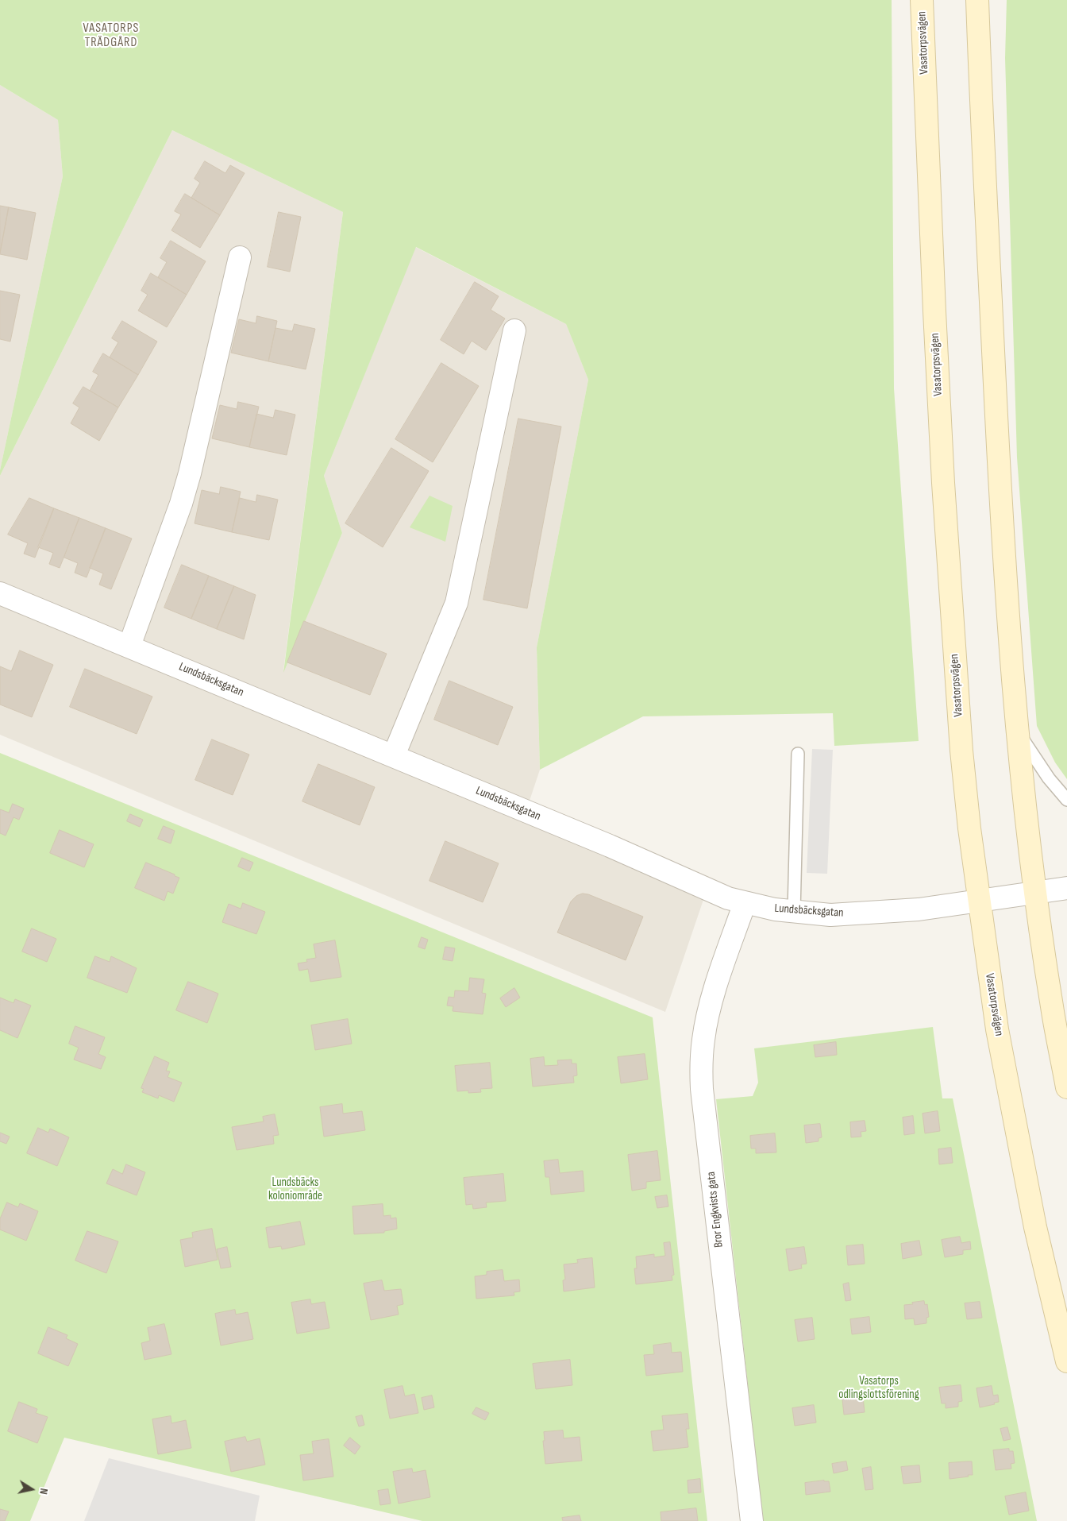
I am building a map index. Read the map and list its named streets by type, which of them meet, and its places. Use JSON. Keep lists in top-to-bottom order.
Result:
{
  "streets": {
    "main road": ["Vasatorpsvägen"],
    "street": ["Lundsbäcksgatan", "Bror Engkvists gata"]
  },
  "crossings": [
    ["Vasatorpsvägen", "Lundsbäcksgatan"],
    ["Lundsbäcksgatan", "Bror Engkvists gata"]
  ],
  "districts": ["VASATORPS TRÄDGÅRD"],
  "parks": ["Lundsbäcks koloniområde", "Vasatorps odlingslottsförening"],
  "north": "right"
}
